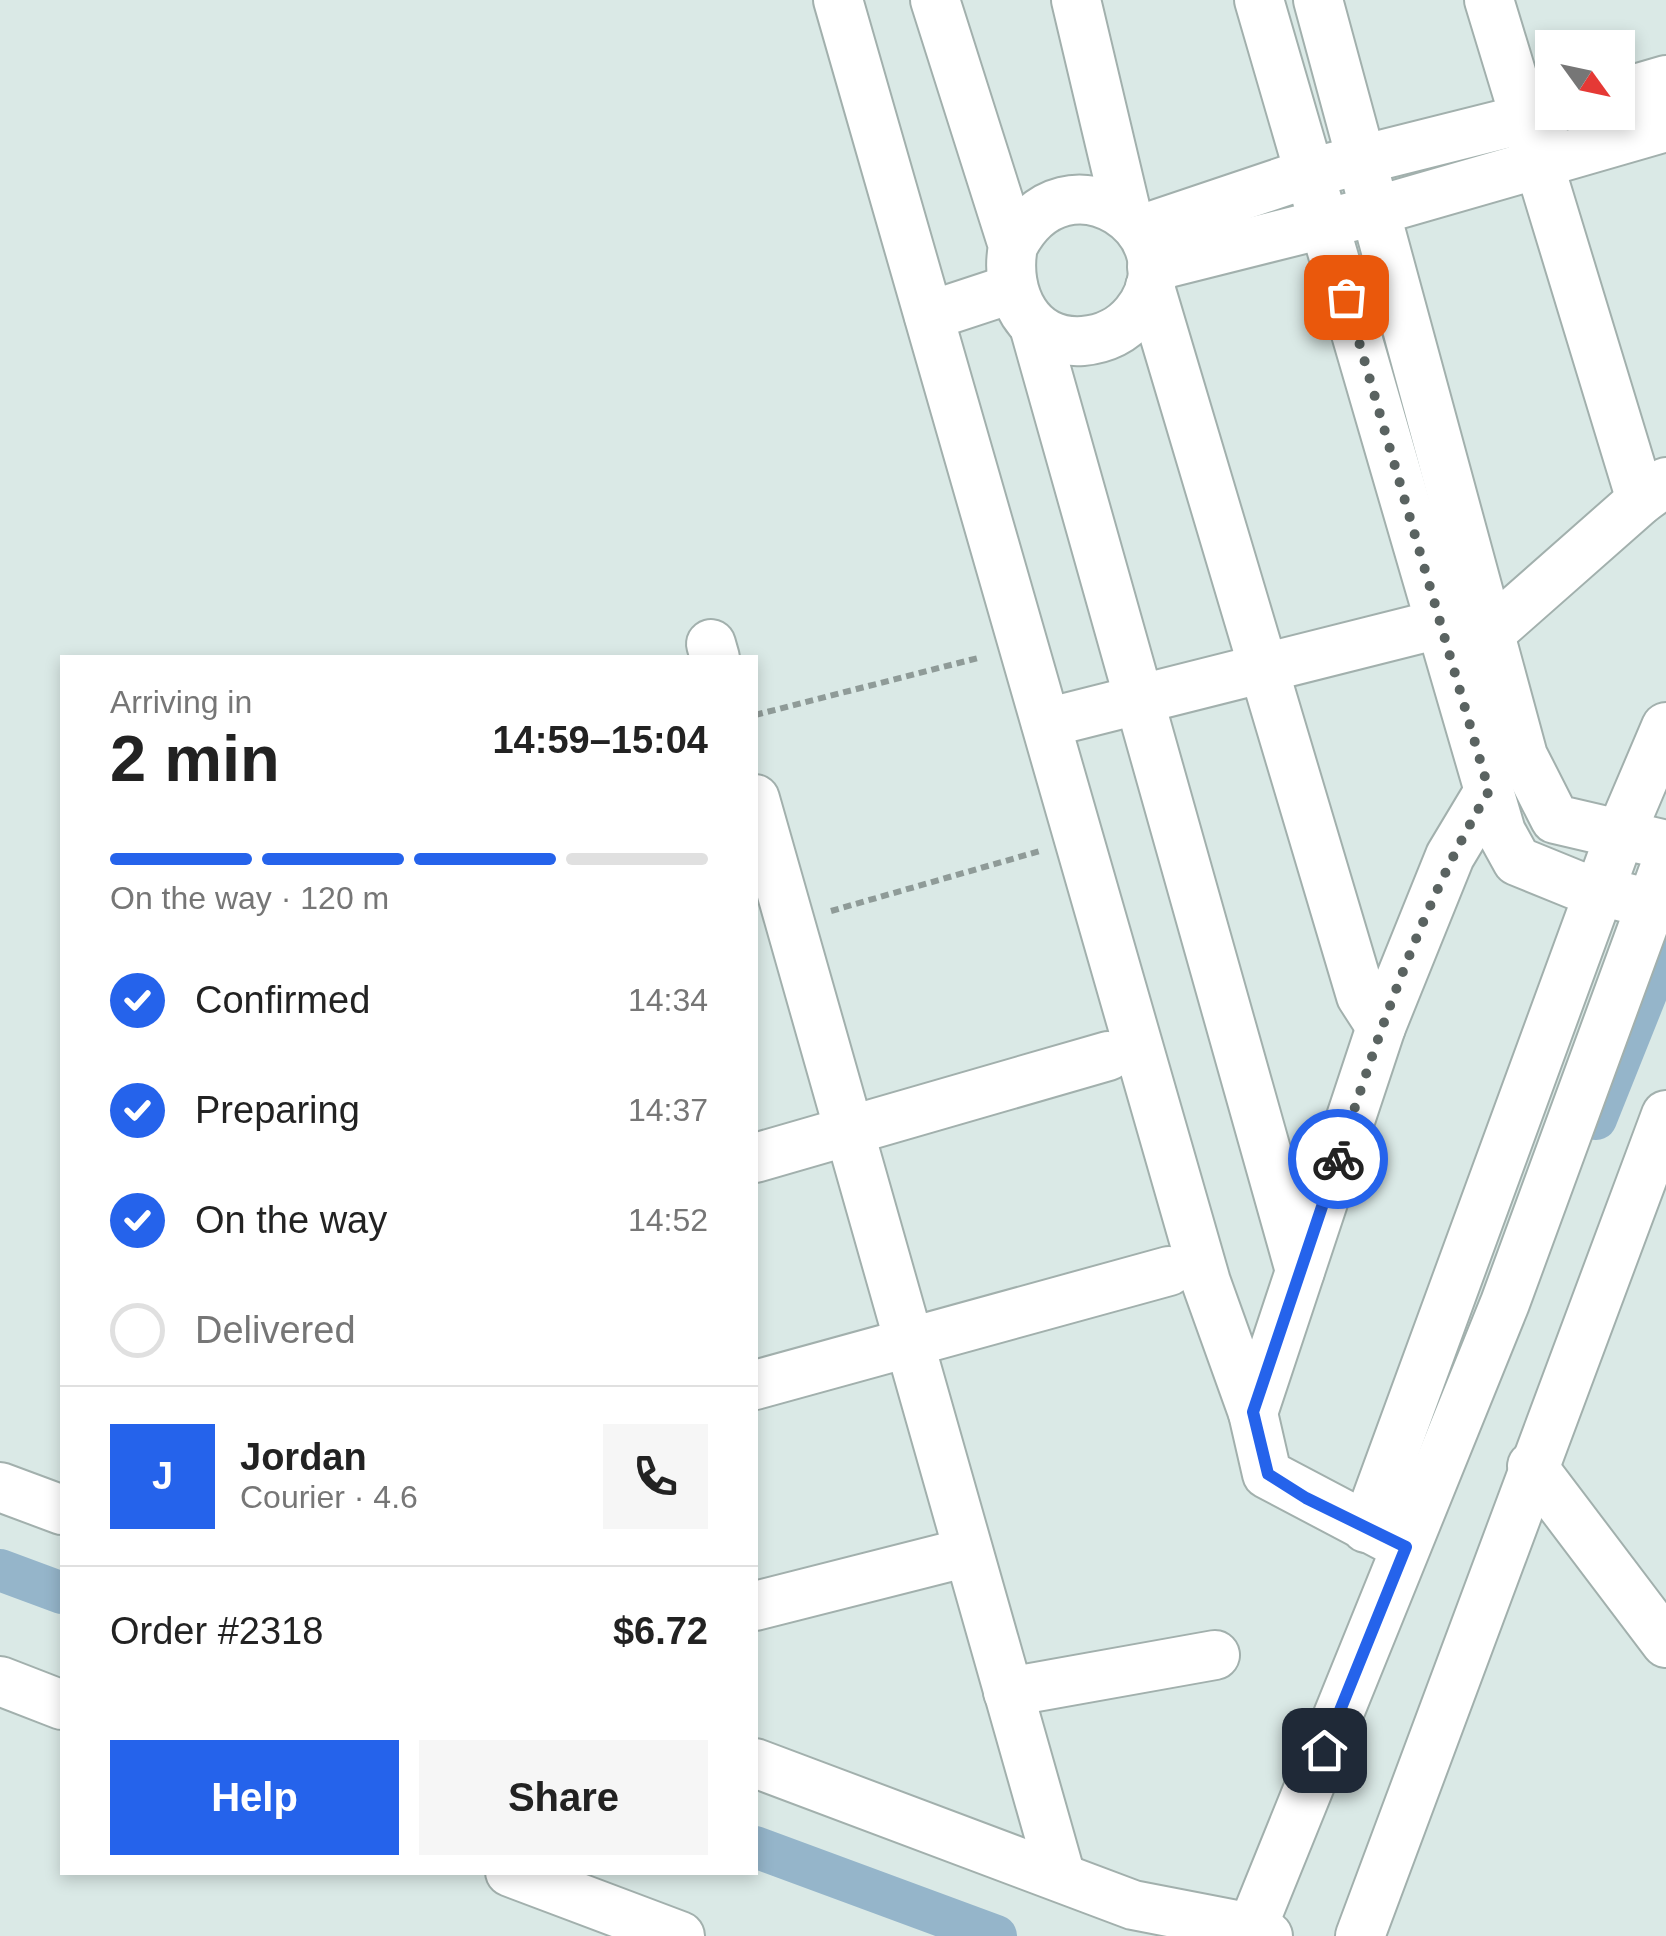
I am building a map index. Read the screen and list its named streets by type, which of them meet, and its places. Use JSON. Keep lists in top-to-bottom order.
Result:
{
  "north": "bottom right",
  "page": {
    "heading": ["2 min", "Arriving in", "14:59–15:04"],
    "panel": [
      "Jordan",
      "Courier · 4.6",
      "Order #2318",
      "$6.72"
    ],
    "bar": "On the way · 120 m",
    "list": [
      ["Confirmed", "14:34"],
      ["Preparing", "14:37"],
      ["On the way", "14:52"],
      "Delivered"
    ],
    "round": "J",
    "buttons": ["Help", "Share"]
  }
}
